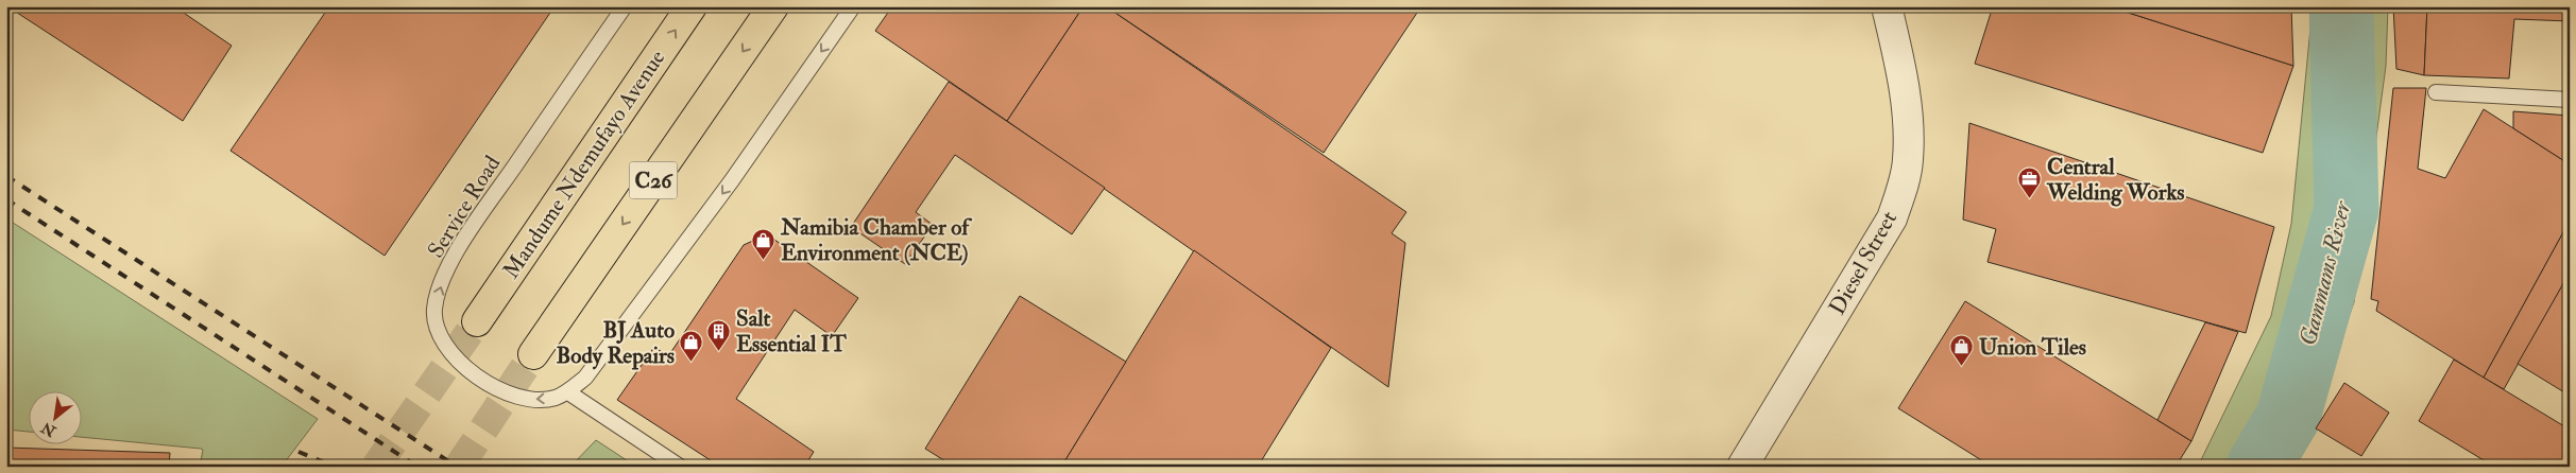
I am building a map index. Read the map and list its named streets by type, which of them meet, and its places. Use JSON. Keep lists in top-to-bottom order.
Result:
{
  "streets": {
    "main road": ["Mandume Ndemufayo Avenue", "C26"],
    "street": ["Diesel Street"],
    "lane": ["Service Road"]
  },
  "water": ["Gammams River"],
  "places": {
    "office": ["Central Welding Works"],
    "shop": ["Namibia Chamber of Environment (NCE)", "BJ Auto Body Repairs", "Union Tiles"],
    "building": ["Salt Essential IT"]
  },
  "north": "bottom left"
}
